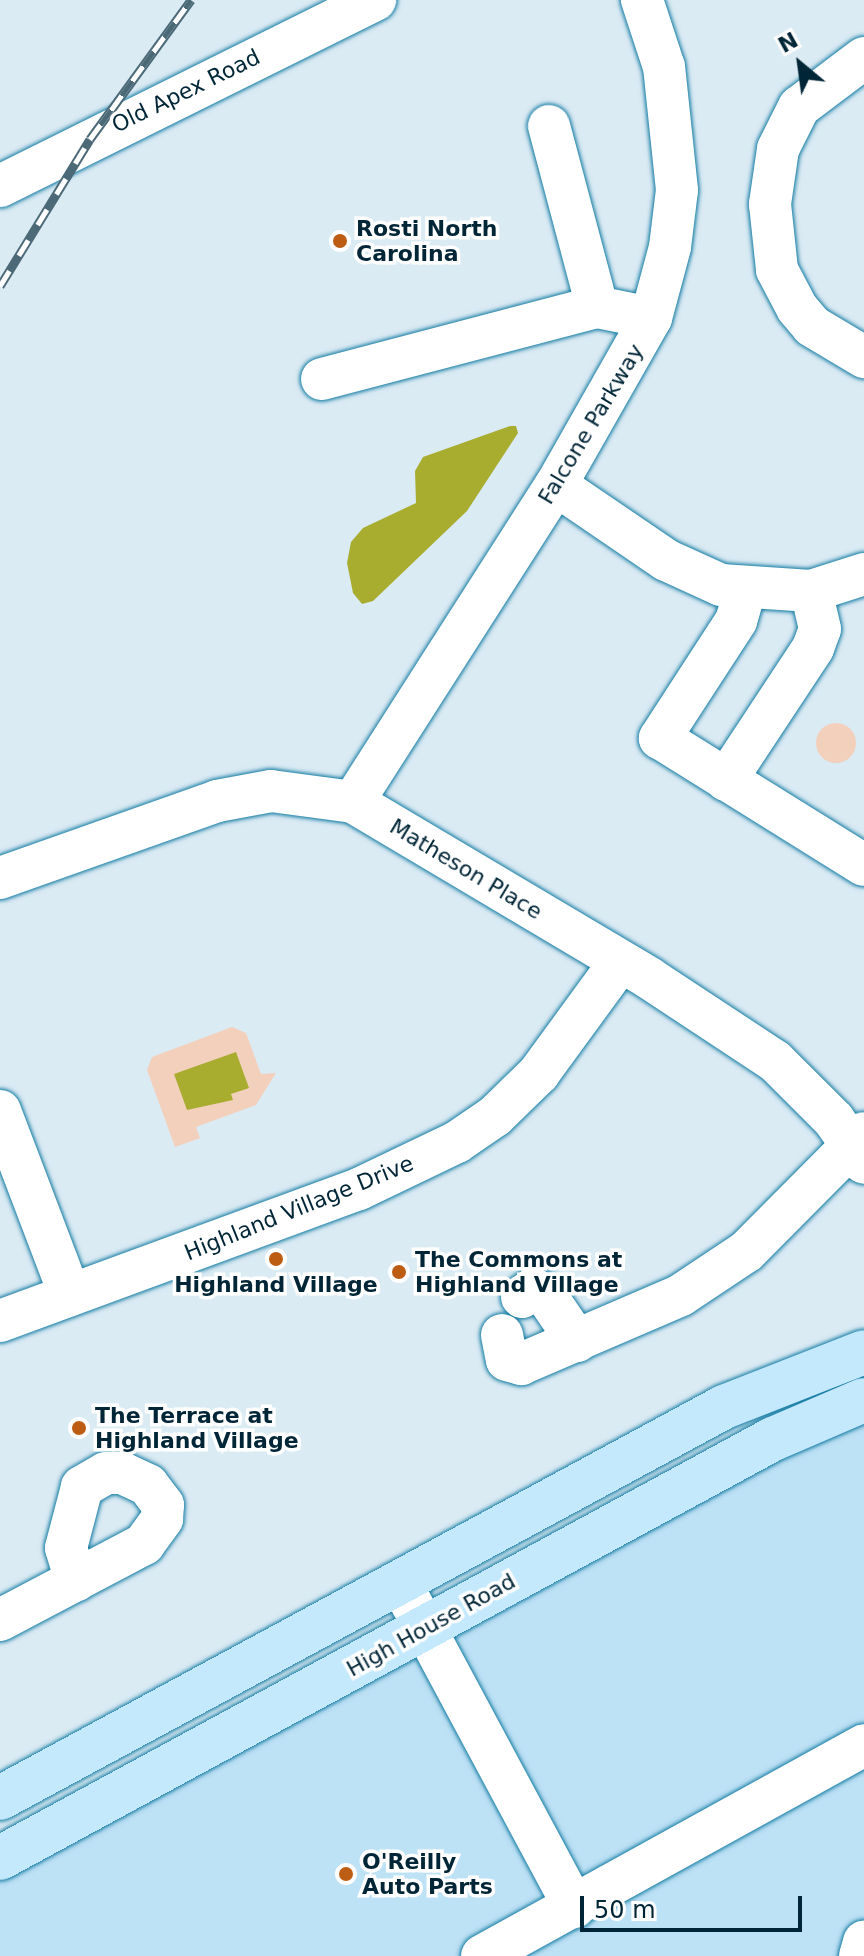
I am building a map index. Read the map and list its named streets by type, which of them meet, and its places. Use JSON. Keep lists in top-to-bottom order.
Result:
{
  "streets": {
    "main road": ["High House Road"],
    "street": [
      "Old Apex Road",
      "Falcone Parkway",
      "Matheson Place",
      "Highland Village Drive"
    ]
  },
  "crossings": [
    ["Falcone Parkway", "Matheson Place"],
    ["Matheson Place", "Highland Village Drive"]
  ],
  "places": [
    "Rosti North Carolina",
    "Highland Village",
    "The Commons at Highland Village",
    "The Terrace at Highland Village",
    "O'Reilly Auto Parts"
  ],
  "scale_bar": "50 m",
  "north": "top left"
}
